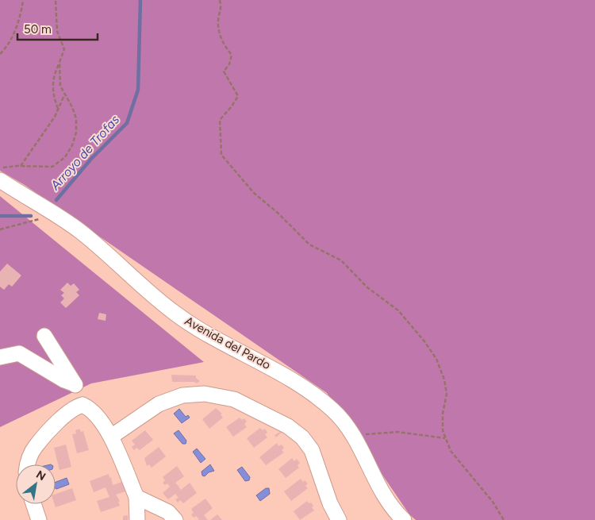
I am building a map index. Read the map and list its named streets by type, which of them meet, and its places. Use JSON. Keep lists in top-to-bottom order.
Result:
{
  "streets": {
    "street": ["Avenida del Pardo"]
  },
  "water": ["Arroyo de Trofas"],
  "scale_bar": "50 m",
  "north": "top right"
}
